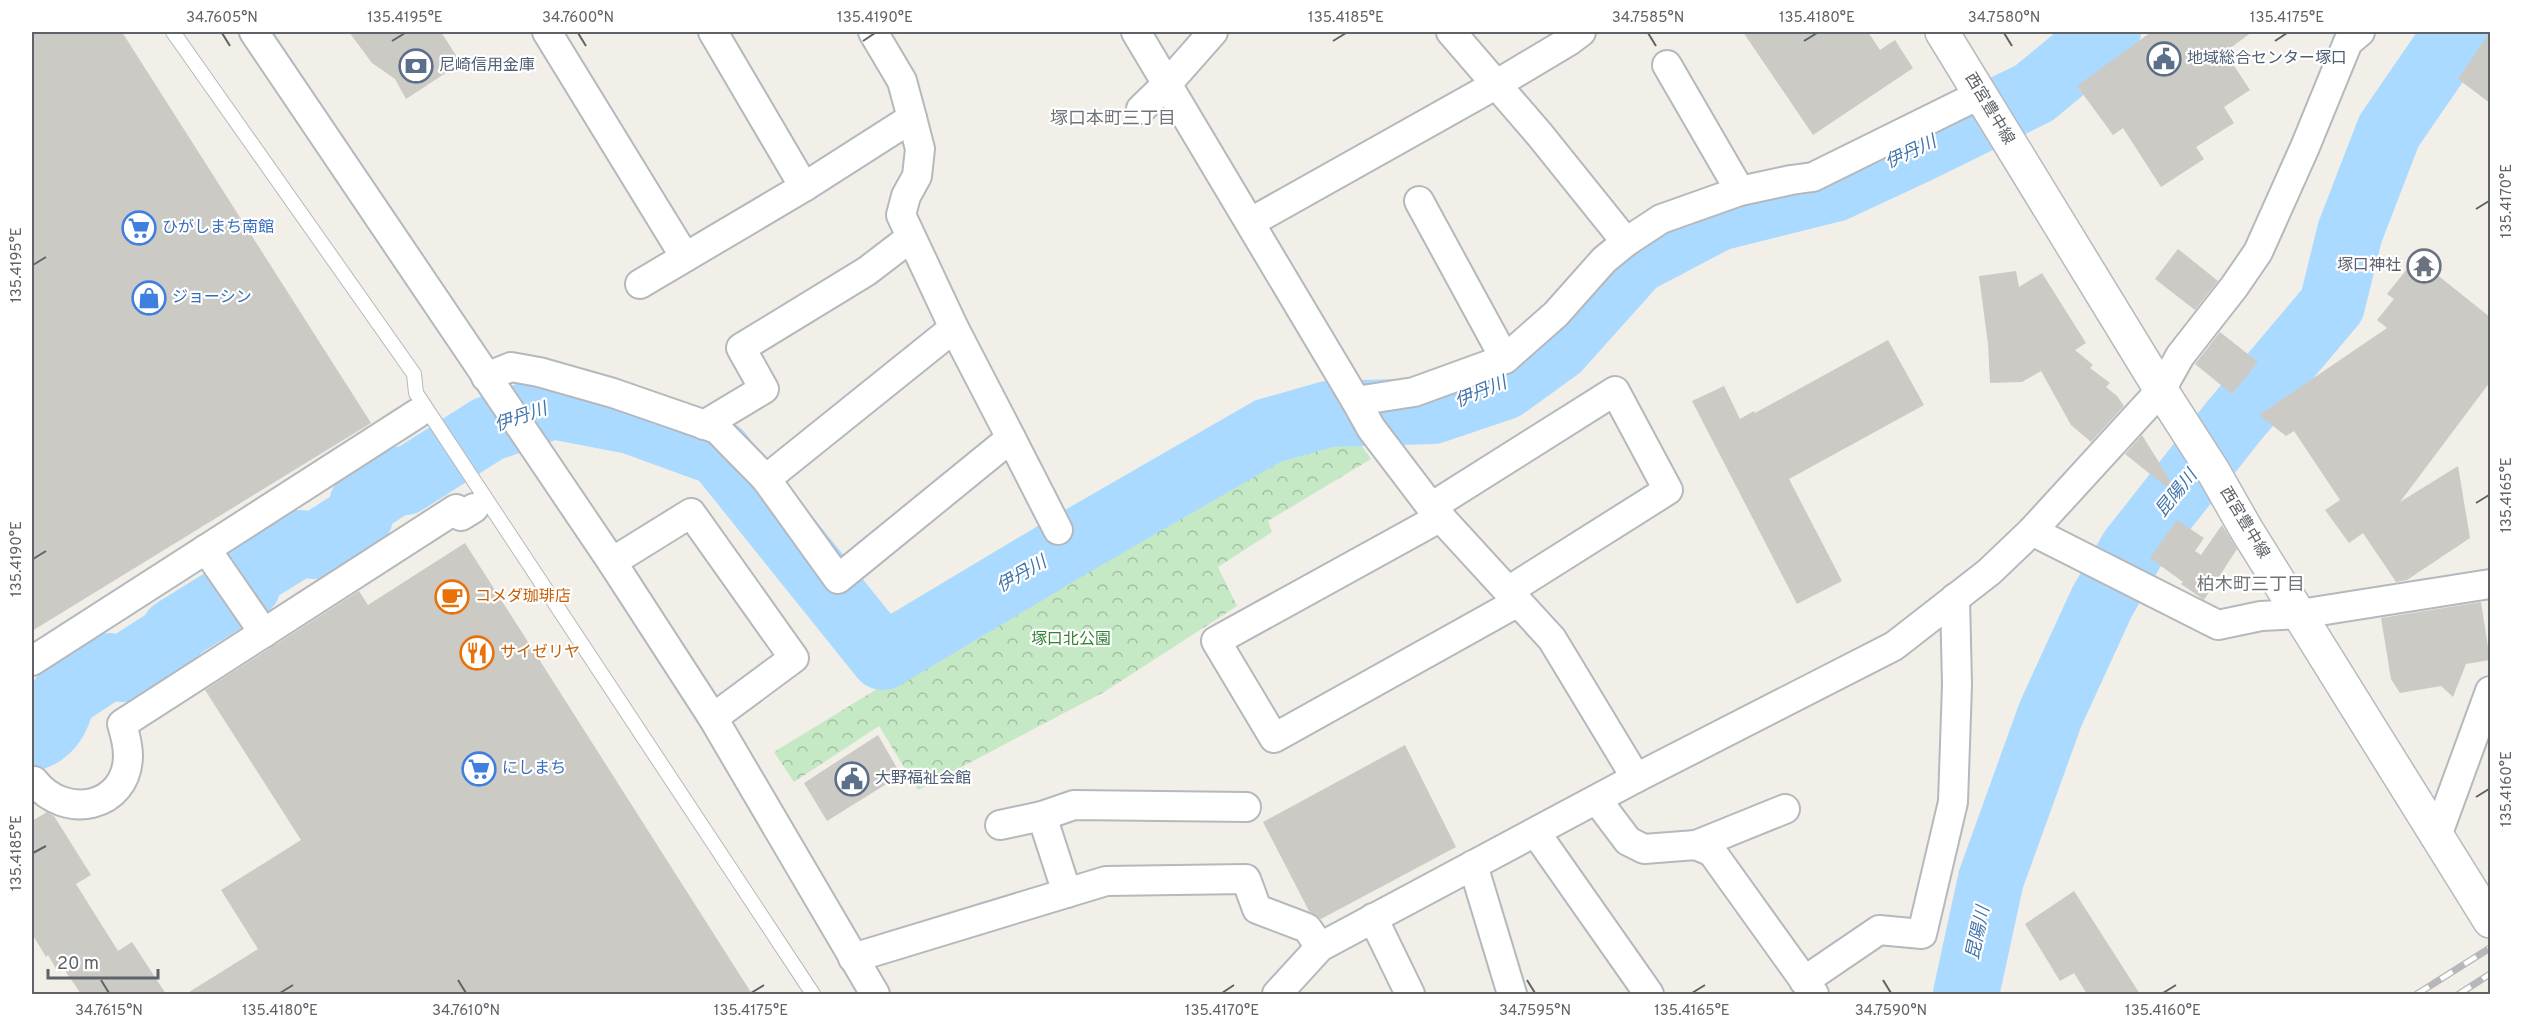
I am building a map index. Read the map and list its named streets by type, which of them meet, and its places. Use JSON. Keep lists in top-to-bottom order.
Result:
{
  "streets": {
    "main road": ["西宮豊中線"]
  },
  "districts": ["塚口本町三丁目", "柏木町三丁目"],
  "water": ["伊丹川", "昆陽川"],
  "parks": ["塚口北公園"],
  "places": {
    "public building": ["地域総合センター塚口", "大野福祉会館"],
    "bank": ["尼崎信用金庫"],
    "supermarket": ["ひがしまち南館", "にしまち"],
    "temple": ["塚口神社"],
    "shop": ["ジョーシン"],
    "cafe": ["コメダ珈琲店"],
    "restaurant": ["サイゼリヤ"]
  },
  "scale_bar": "20 m",
  "coordinates": [
    "34.7605°N",
    "135.4195°E",
    "34.7600°N",
    "135.4190°E",
    "135.4185°E",
    "34.7585°N",
    "135.4180°E",
    "34.7580°N",
    "135.4175°E",
    "135.4170°E",
    "135.4165°E",
    "135.4160°E",
    "34.7615°N",
    "34.7610°N",
    "34.7595°N",
    "34.7590°N"
  ]
}
